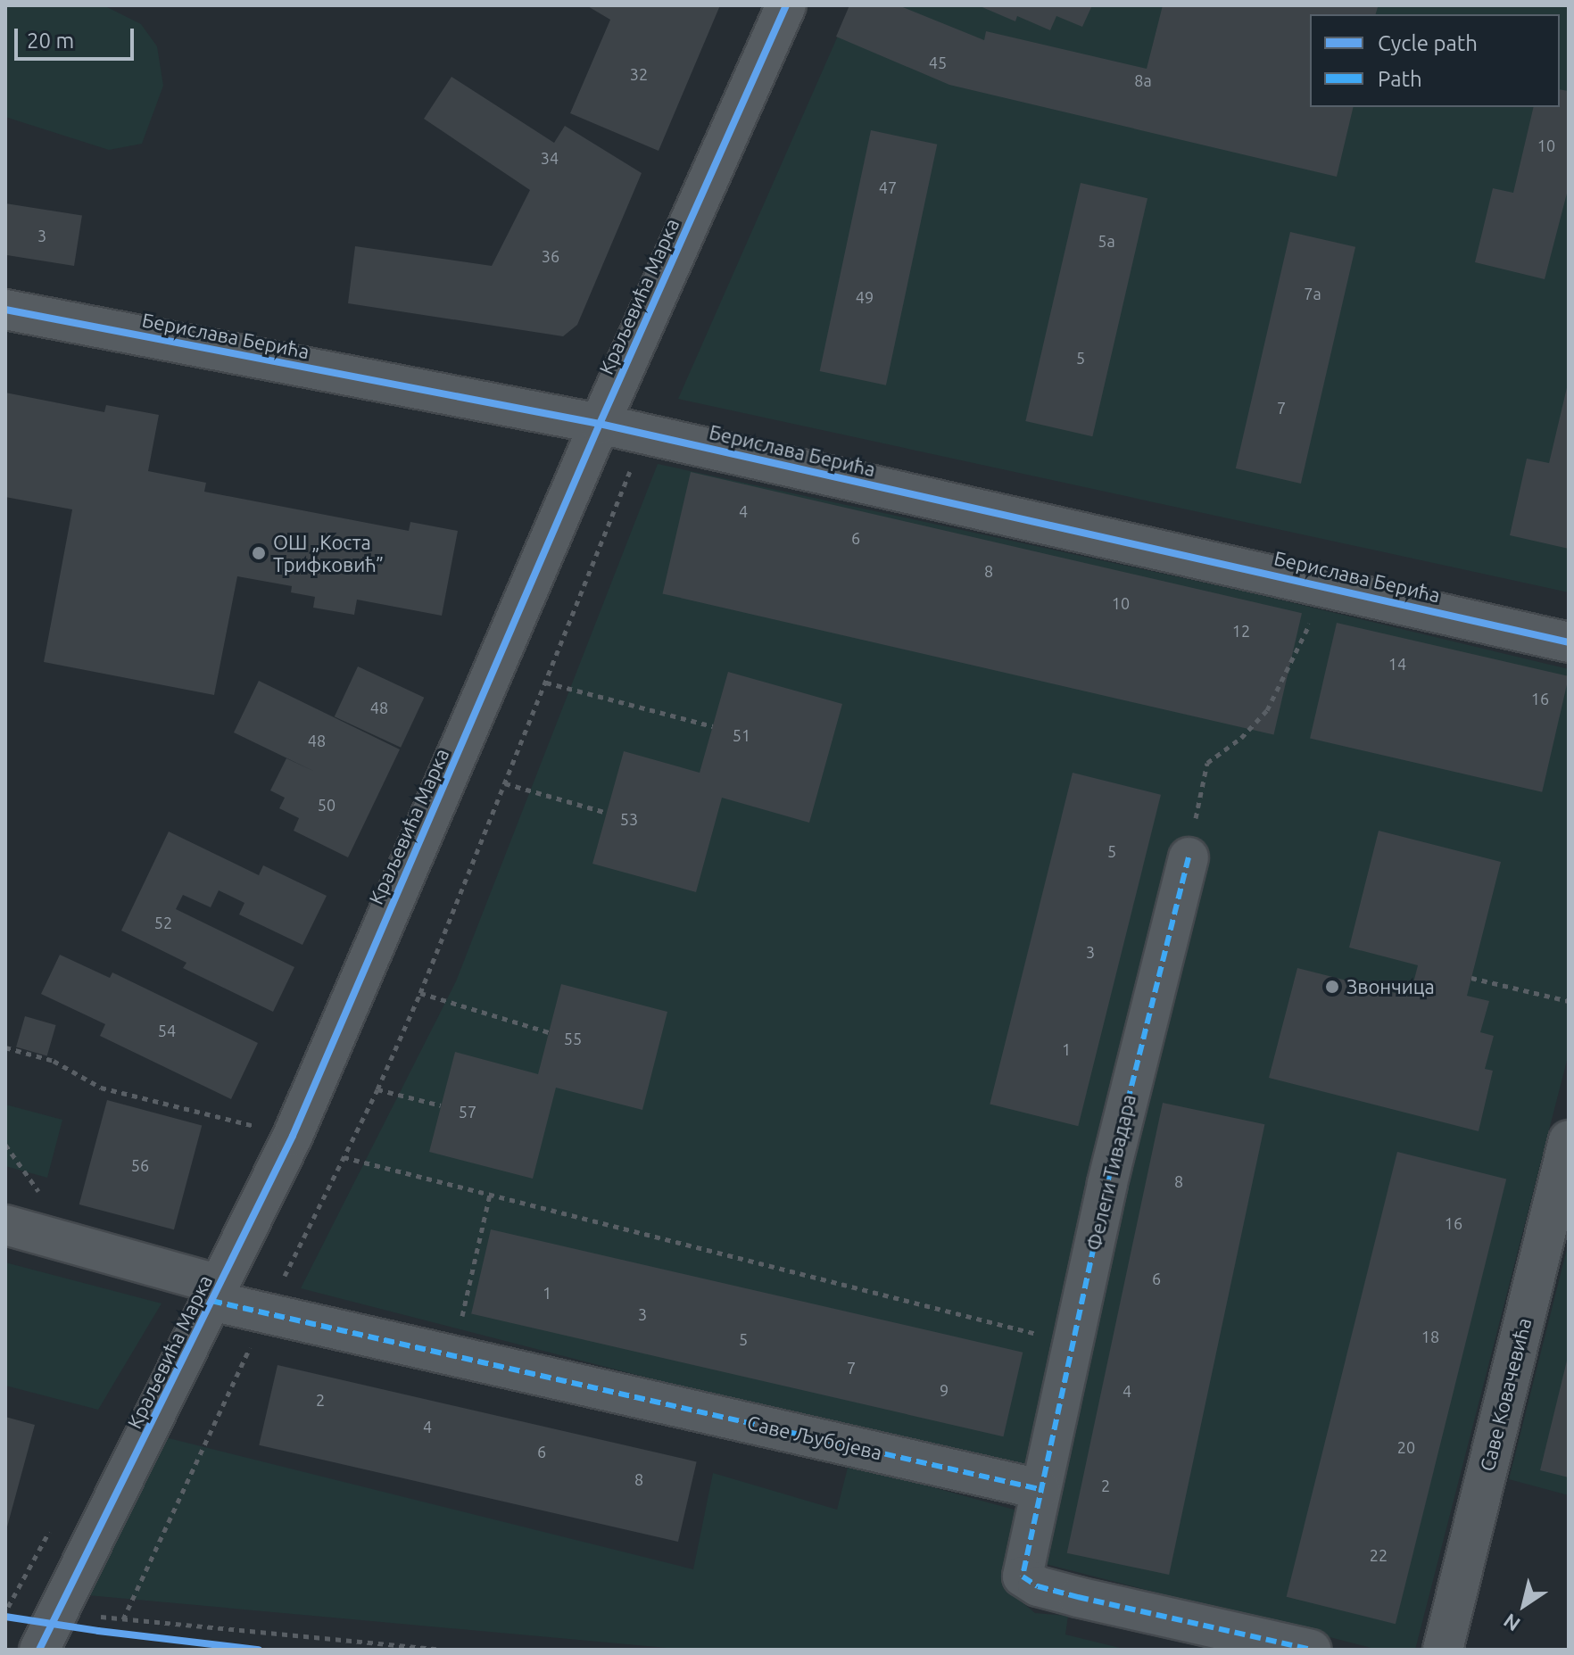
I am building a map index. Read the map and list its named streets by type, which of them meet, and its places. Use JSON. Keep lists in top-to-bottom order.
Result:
{
  "streets": {
    "street": [
      "Краљевића Марка",
      "Берислава Берића",
      "Фелеги Тивадара",
      "Саве Ковачевића",
      "Саве Љубојева"
    ]
  },
  "crossings": [
    ["Краљевића Марка", "Берислава Берића"],
    ["Краљевића Марка", "Саве Љубојева"],
    ["Фелеги Тивадара", "Саве Љубојева"]
  ],
  "places": ["ОШ „Коста Трифковић”", "Звончица"],
  "house_numbers": [
    "45",
    "32",
    "8a",
    "10",
    "34",
    "47",
    "3",
    "5a",
    "36",
    "7a",
    "49",
    "5",
    "7",
    "4",
    "6",
    "8",
    "10",
    "12",
    "14",
    "16",
    "48",
    "51",
    "48",
    "50",
    "53",
    "5",
    "52",
    "3",
    "54",
    "55",
    "1",
    "57",
    "56",
    "8",
    "16",
    "6",
    "1",
    "3",
    "18",
    "5",
    "7",
    "9",
    "4",
    "2",
    "4",
    "20",
    "6",
    "8",
    "2",
    "22"
  ],
  "legend": ["Cycle path", "Path"],
  "scale_bar": "20 m",
  "north": "bottom left"
}
